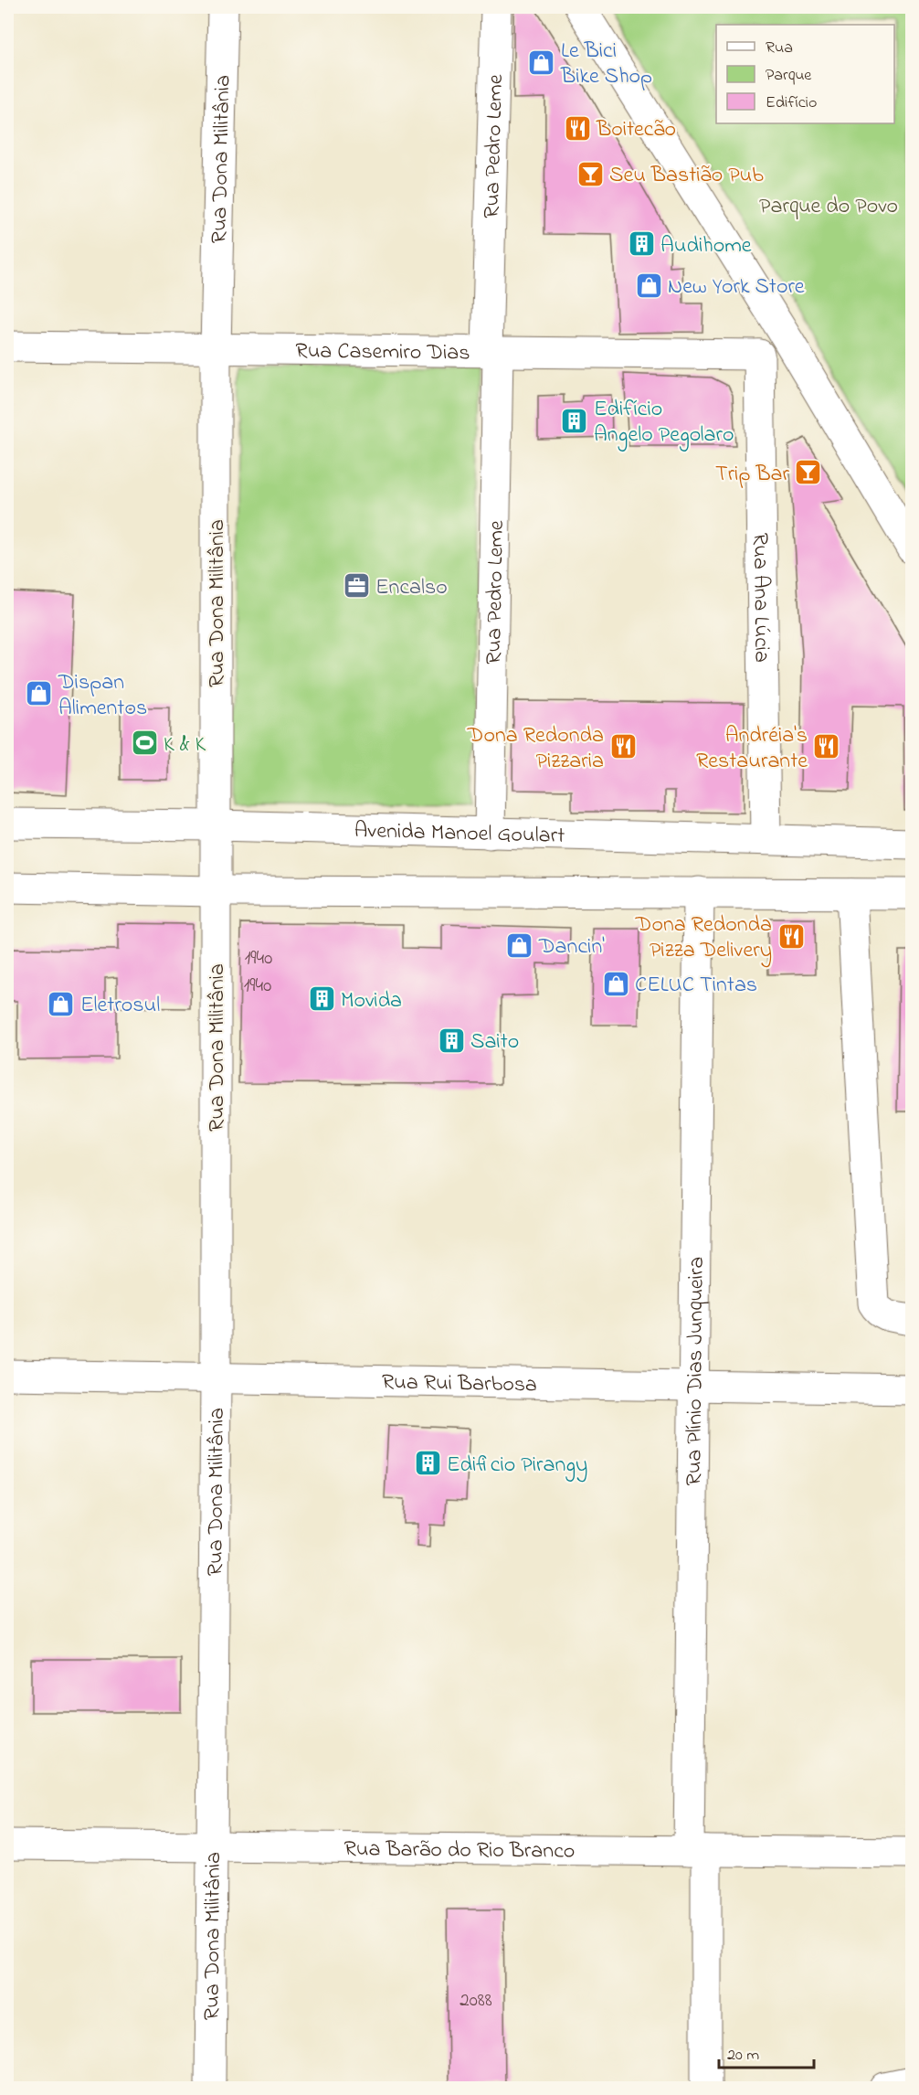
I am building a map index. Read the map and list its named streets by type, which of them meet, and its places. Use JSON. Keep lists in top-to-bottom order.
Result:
{
  "streets": {
    "street": [
      "Rua Pedro Leme",
      "Rua Dona Militânia",
      "Rua Casemiro Dias",
      "Rua Ana Lúcia",
      "Avenida Manoel Goulart",
      "Rua Plínio Dias Junqueira",
      "Rua Rui Barbosa",
      "Rua Barão do Rio Branco"
    ]
  },
  "crossings": [
    ["Rua Pedro Leme", "Rua Casemiro Dias"],
    ["Rua Pedro Leme", "Avenida Manoel Goulart"],
    ["Rua Dona Militânia", "Rua Casemiro Dias"],
    ["Rua Dona Militânia", "Avenida Manoel Goulart"],
    ["Rua Dona Militânia", "Rua Rui Barbosa"],
    ["Rua Dona Militânia", "Rua Barão do Rio Branco"],
    ["Rua Casemiro Dias", "Rua Ana Lúcia"],
    ["Rua Ana Lúcia", "Avenida Manoel Goulart"],
    ["Rua Plínio Dias Junqueira", "Rua Rui Barbosa"],
    ["Rua Plínio Dias Junqueira", "Rua Barão do Rio Branco"]
  ],
  "parks": ["Parque do Povo"],
  "places": {
    "shop": [
      "Le Bici Bike Shop",
      "New York Store",
      "Dispan Alimentos",
      "Dancin'",
      "CELUC Tintas",
      "Eletrosul"
    ],
    "restaurant": [
      "Boitecão",
      "Dona Redonda Pizzaria",
      "Andréia's Restaurante",
      "Dona Redonda Pizza Delivery"
    ],
    "bar": ["Seu Bastião Pub", "Trip Bar"],
    "building": [
      "Audihome",
      "Edifício Angelo Pegolaro",
      "Movida",
      "Saito",
      "Edificio Pirangy"
    ],
    "office": ["Encalso"],
    "sports": ["K & K"]
  },
  "house_numbers": ["1940", "1940", "2088"],
  "legend": ["Rua", "Parque", "Edifício"],
  "scale_bar": "20 m"
}
